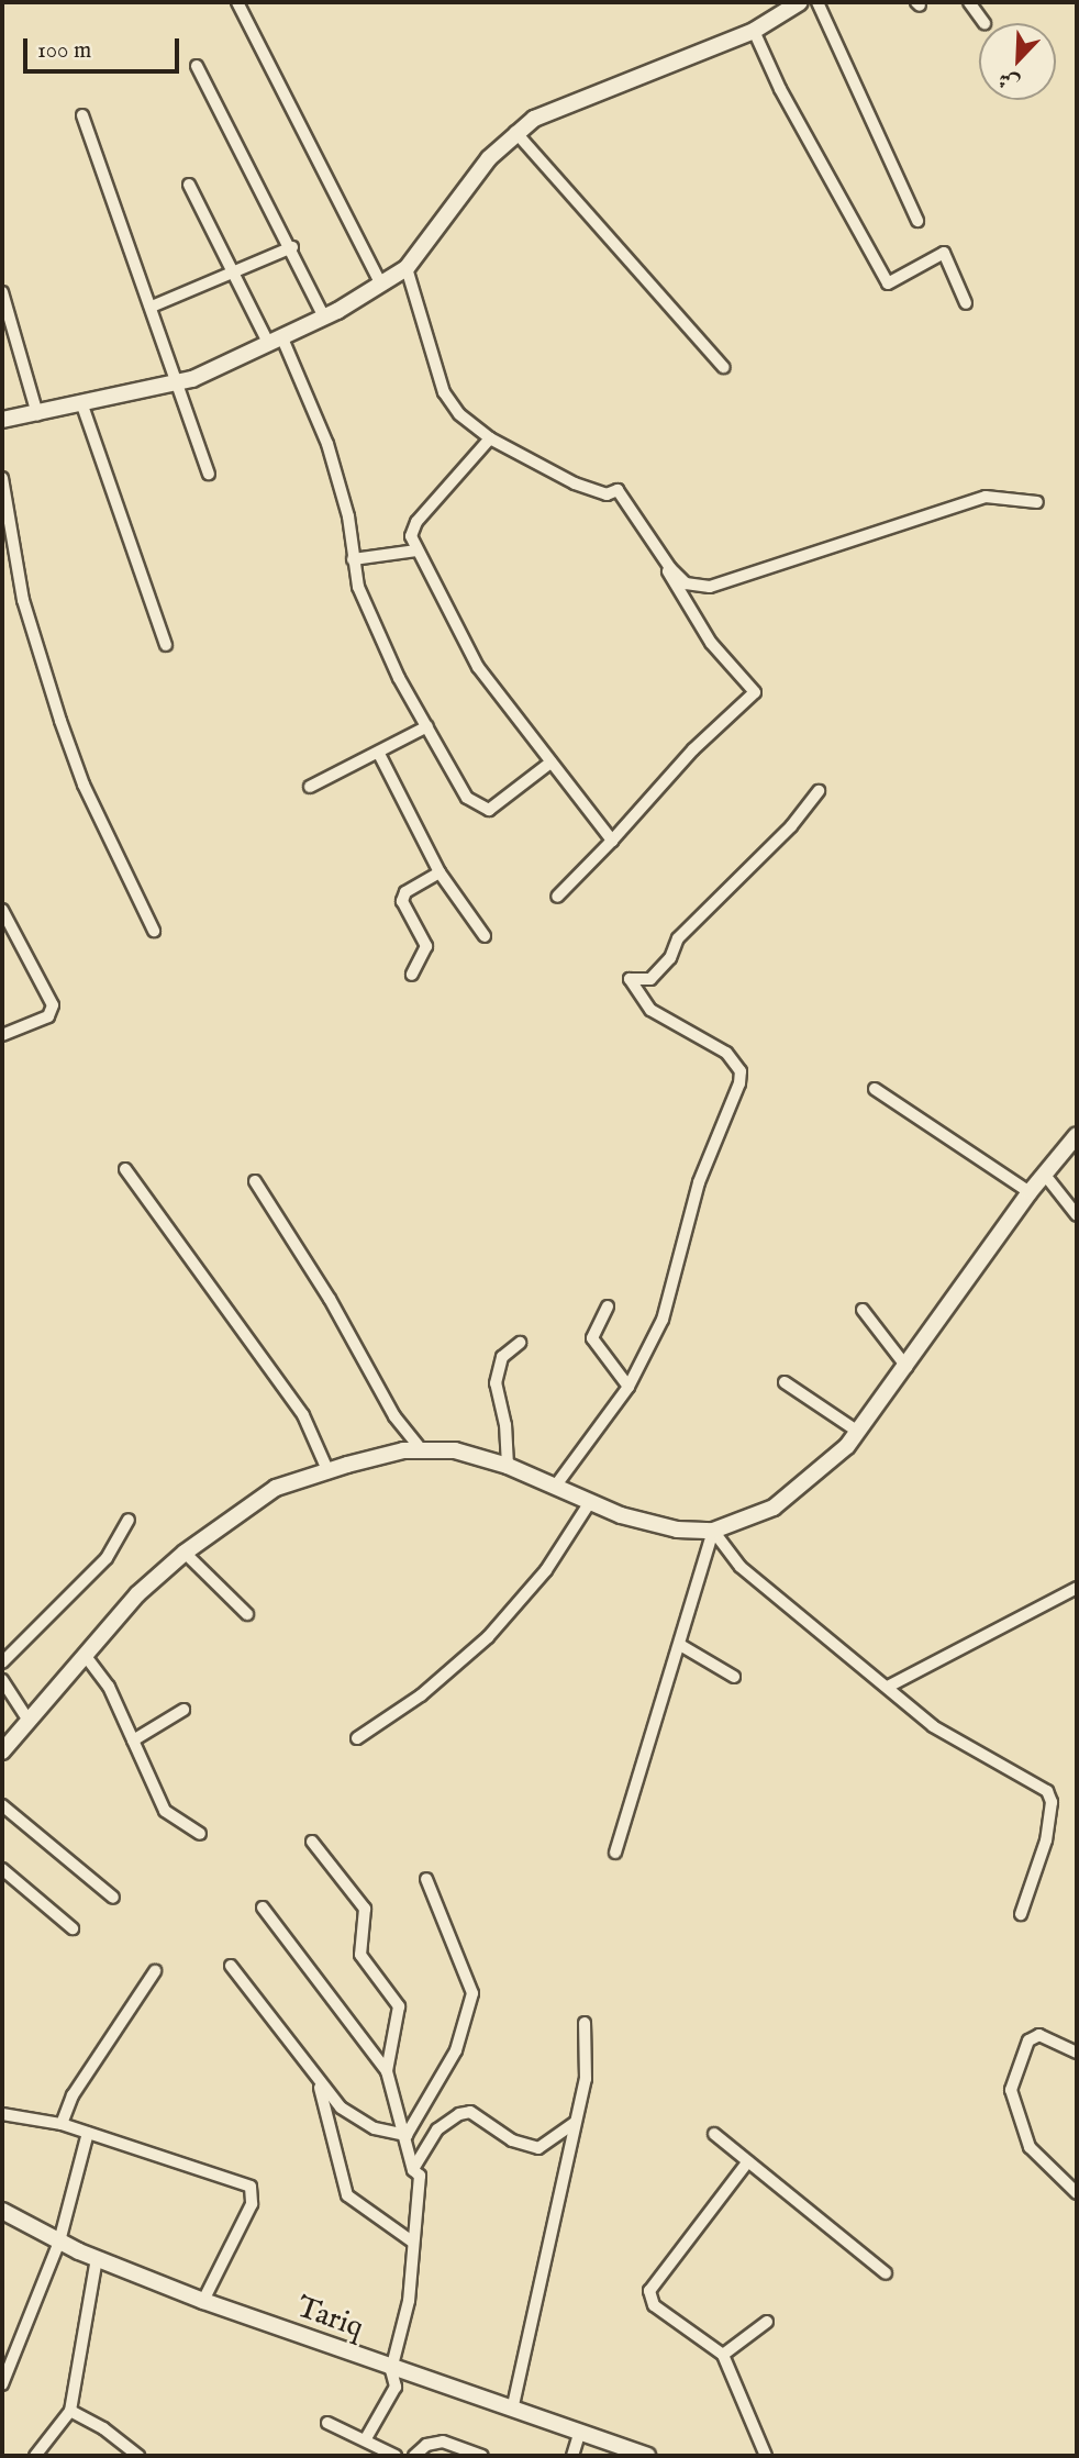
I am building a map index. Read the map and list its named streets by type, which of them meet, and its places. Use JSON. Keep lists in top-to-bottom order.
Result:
{
  "streets": {
    "street": ["Tariq"]
  },
  "scale_bar": "100 m",
  "north": "bottom left"
}
